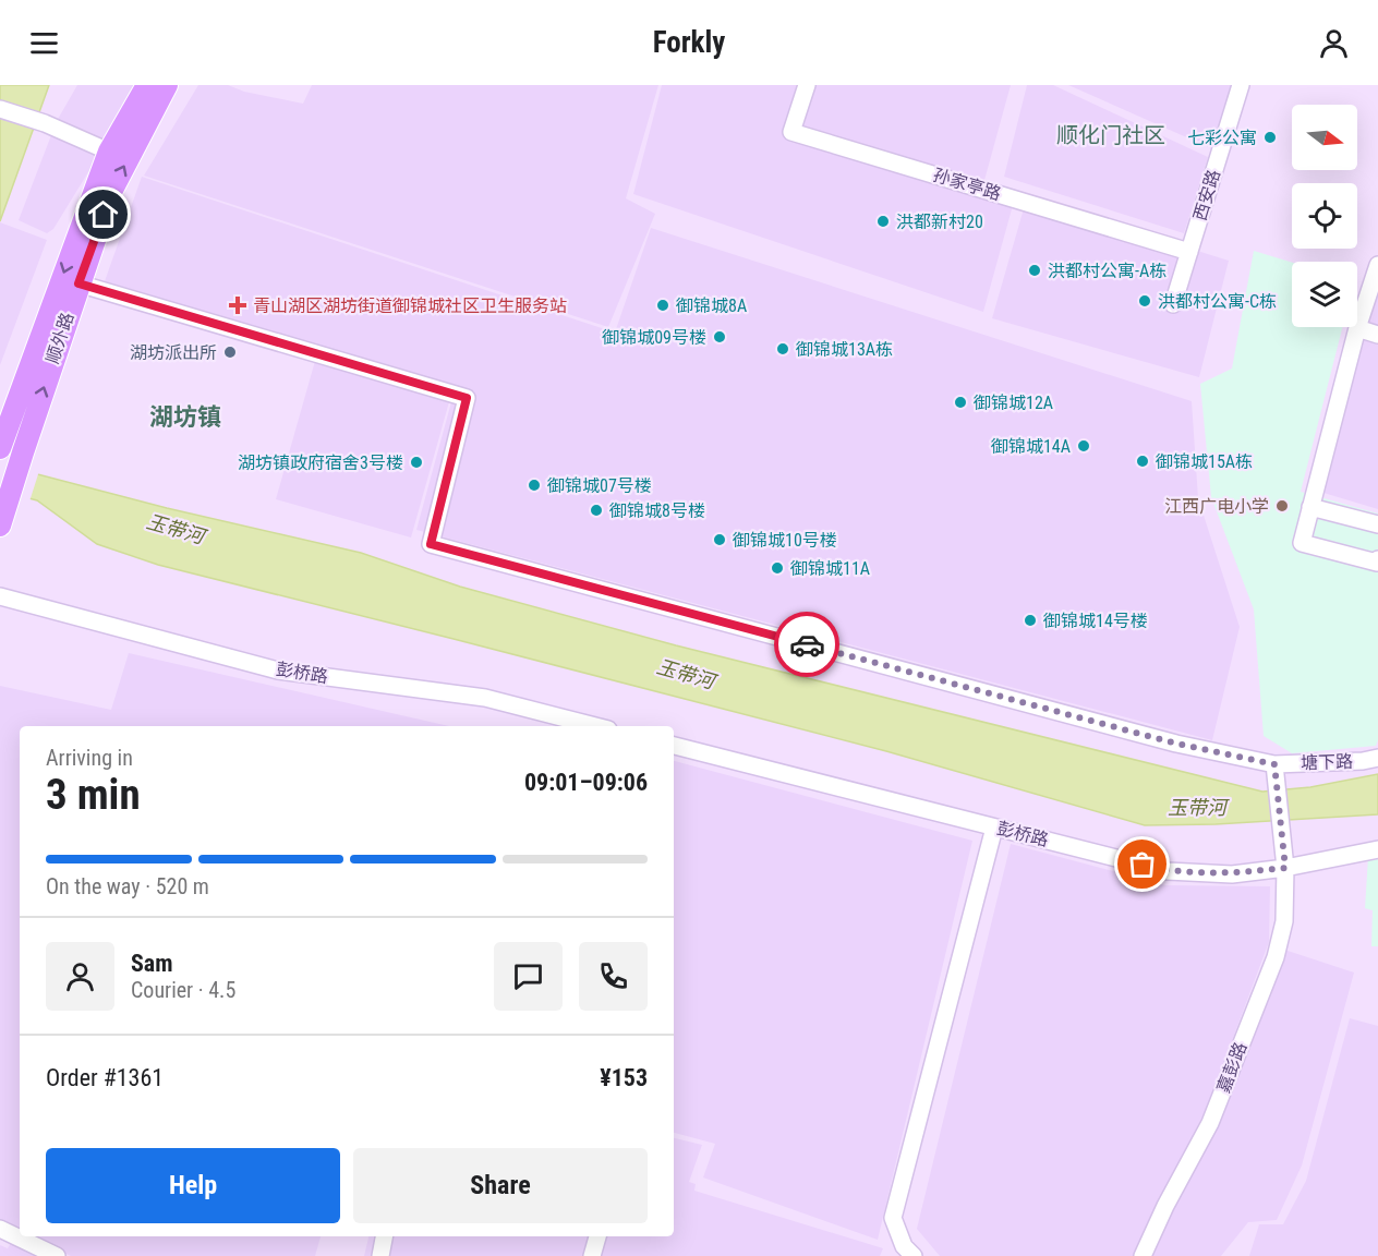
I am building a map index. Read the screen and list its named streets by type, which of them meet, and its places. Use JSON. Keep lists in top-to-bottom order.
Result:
{
  "streets": {
    "main road": ["顺外路"],
    "street": [
      "孙家亭路",
      "西安路",
      "彭桥路",
      "塘下路",
      "嘉彭路"
    ]
  },
  "crossings": [
    ["孙家亭路", "西安路"],
    ["顺外路", "塘下路"],
    ["彭桥路", "嘉彭路"],
    ["塘下路", "嘉彭路"]
  ],
  "districts": ["顺化门社区", "湖坊镇"],
  "water": ["玉带河"],
  "places": {
    "other": [
      "七彩公寓",
      "洪都新村20",
      "洪都村公寓-A栋",
      "洪都村公寓-C栋",
      "御锦城8A",
      "御锦城09号楼",
      "御锦城13A栋",
      "湖坊派出所",
      "御锦城12A",
      "御锦城14A",
      "御锦城15A栋",
      "湖坊镇政府宿舍3号楼",
      "御锦城07号楼",
      "江西广电小学",
      "御锦城8号楼",
      "御锦城10号楼",
      "御锦城11A",
      "御锦城14号楼"
    ],
    "health": ["青山湖区湖坊街道御锦城社区卫生服务站"]
  },
  "north": "right",
  "page": {
    "header": "Forkly",
    "heading": ["3 min", "Arriving in", "09:01–09:06"],
    "panel": [
      "Sam",
      "Courier · 4.5",
      "Order #1361",
      "¥153"
    ],
    "bar": "On the way · 520 m",
    "buttons": ["Help", "Share"]
  }
}
